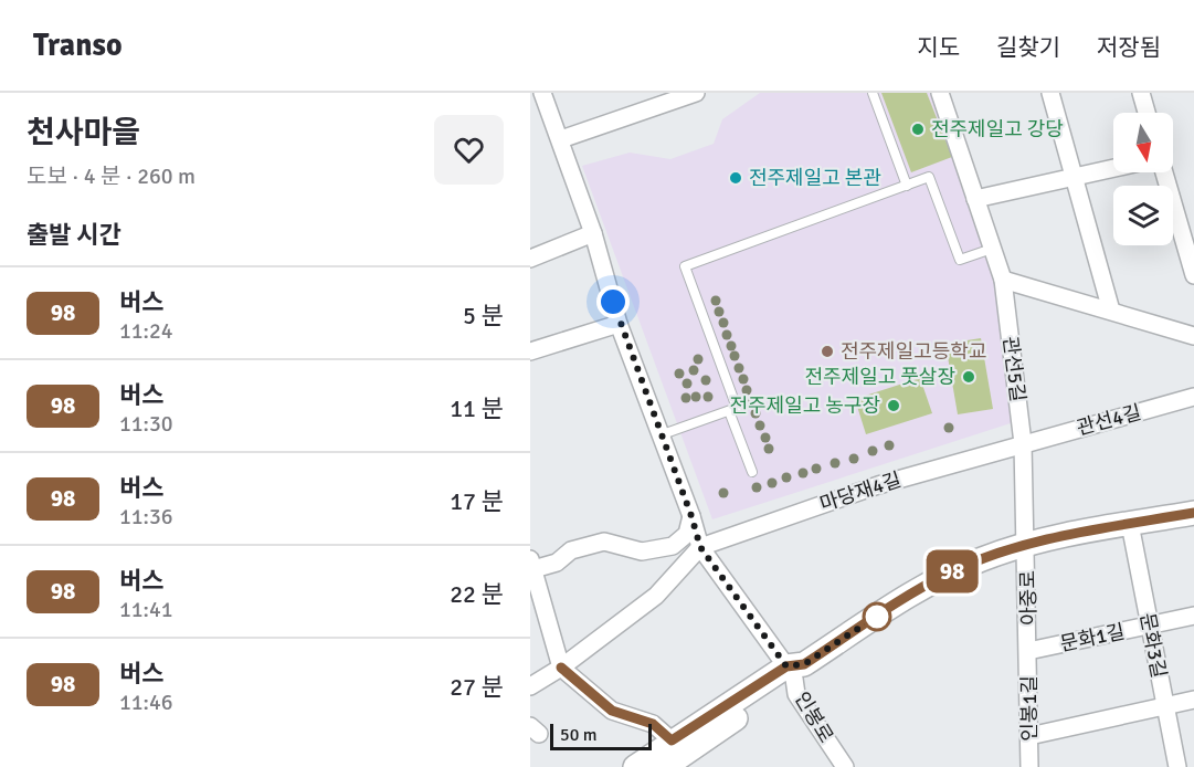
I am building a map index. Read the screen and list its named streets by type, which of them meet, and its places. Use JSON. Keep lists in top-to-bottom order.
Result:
{
  "streets": {
    "street": [
      "관선5길",
      "관선4길",
      "마당재4길",
      "아중로",
      "문화1길",
      "문화3길",
      "인봉1길",
      "인봉로"
    ]
  },
  "crossings": [
    ["관선5길", "관선4길"],
    ["관선5길", "마당재4길"],
    ["관선5길", "아중로"],
    ["관선4길", "마당재4길"],
    ["아중로", "문화1길"],
    ["아중로", "문화3길"],
    ["아중로", "인봉1길"],
    ["아중로", "인봉로"],
    ["문화1길", "문화3길"],
    ["문화1길", "인봉1길"]
  ],
  "places": [
    "전주제일고 강당",
    "전주제일고 본관",
    "전주제일고등학교",
    "전주제일고 풋살장",
    "전주제일고 농구장"
  ],
  "lines": ["bus line 98"],
  "scale_bar": "50 m",
  "north": "bottom",
  "page": {
    "header": "Transo",
    "nav": ["지도", "길찾기", "저장됨"],
    "heading": [
      ["천사마을", "도보 · 4 분 · 260 m"],
      "출발 시간"
    ],
    "on_map": "98",
    "list": [
      {
        "mark": "98",
        "name": "버스",
        "note": "11:24",
        "value": "5 분"
      },
      {
        "mark": "98",
        "name": "버스",
        "note": "11:30",
        "value": "11 분"
      },
      {
        "mark": "98",
        "name": "버스",
        "note": "11:36",
        "value": "17 분"
      },
      {
        "mark": "98",
        "name": "버스",
        "note": "11:41",
        "value": "22 분"
      },
      {
        "mark": "98",
        "name": "버스",
        "note": "11:46",
        "value": "27 분"
      }
    ],
    "scale": "50 m"
  }
}
